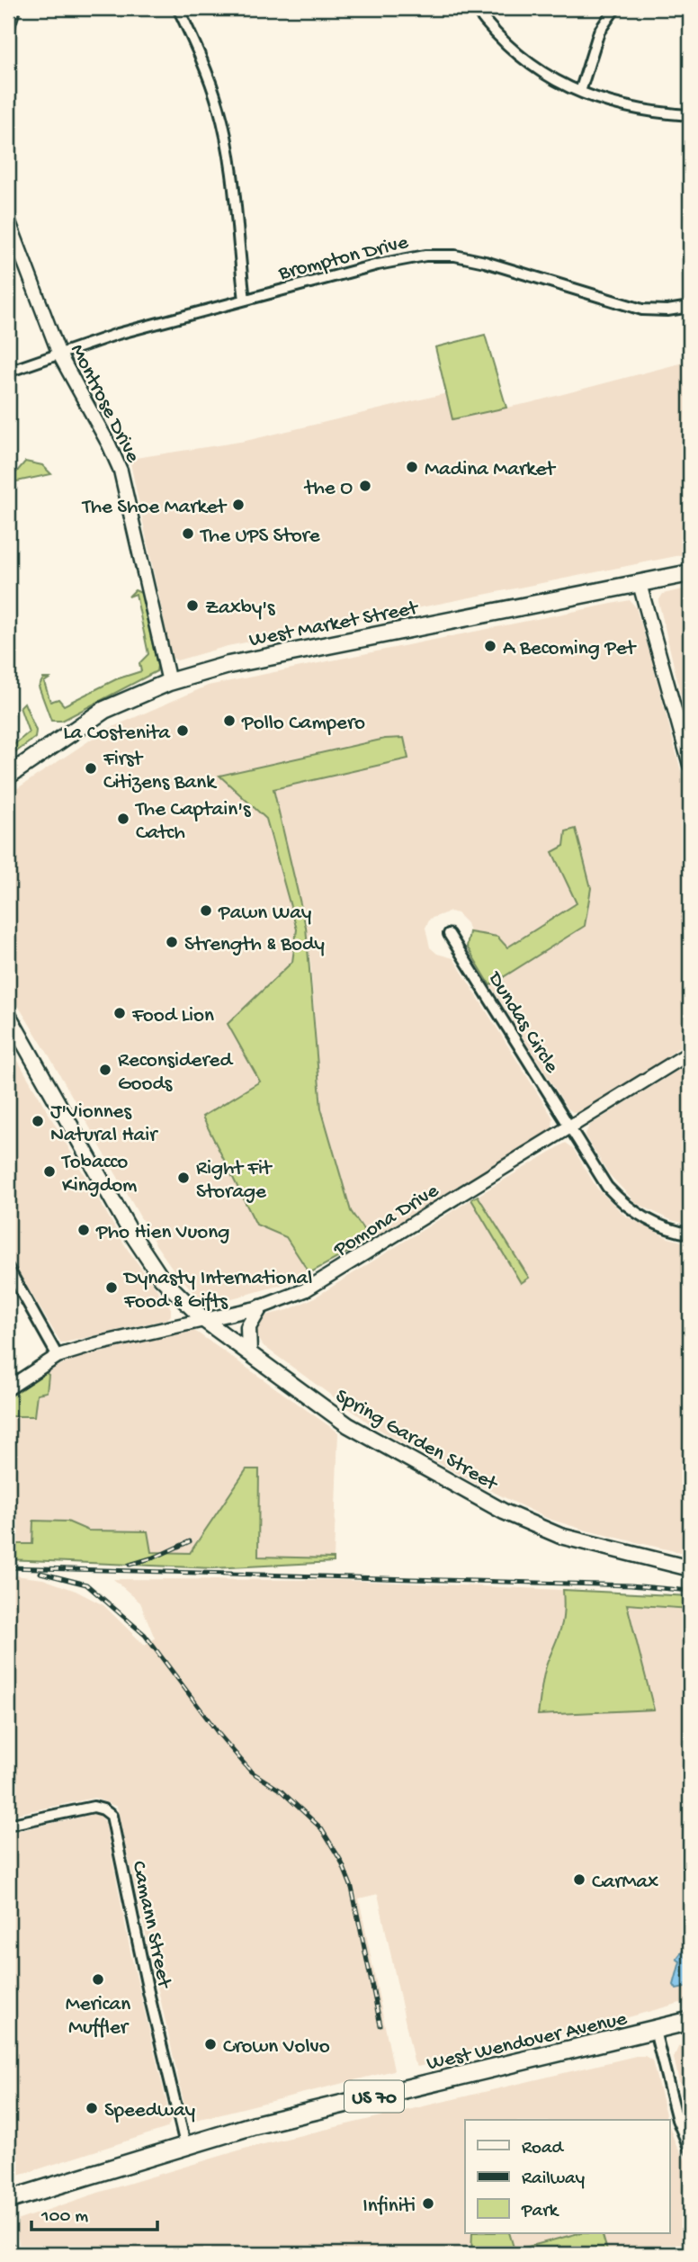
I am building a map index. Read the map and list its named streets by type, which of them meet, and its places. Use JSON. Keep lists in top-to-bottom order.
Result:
{
  "streets": {
    "highway": ["West Wendover Avenue", "US 70"],
    "main road": ["West Market Street", "Spring Garden Street"],
    "street": [
      "Brompton Drive",
      "Montrose Drive",
      "Dundas Circle",
      "Pomona Drive",
      "Camann Street"
    ]
  },
  "crossings": [
    ["Brompton Drive", "Montrose Drive"],
    ["Montrose Drive", "West Market Street"],
    ["Dundas Circle", "Pomona Drive"],
    ["Pomona Drive", "Spring Garden Street"],
    ["Camann Street", "West Wendover Avenue"]
  ],
  "places": [
    "Madina Market",
    "the O",
    "The Shoe Market",
    "The UPS Store",
    "Zaxby's",
    "A Becoming Pet",
    "Pollo Campero",
    "La Costenita",
    "First Citizens Bank",
    "The Captain's Catch",
    "Pawn Way",
    "Strength & Body",
    "Food Lion",
    "Reconsidered Goods",
    "J'Vionnes Natural Hair",
    "Tobacco Kingdom",
    "Right Fit Storage",
    "Pho Hien Vuong",
    "Dynasty International Food & Gifts",
    "CarMax",
    "Merican Muffler",
    "Crown Volvo",
    "Speedway",
    "Infiniti"
  ],
  "legend": ["Road", "Railway", "Park"],
  "scale_bar": "100 m"
}
